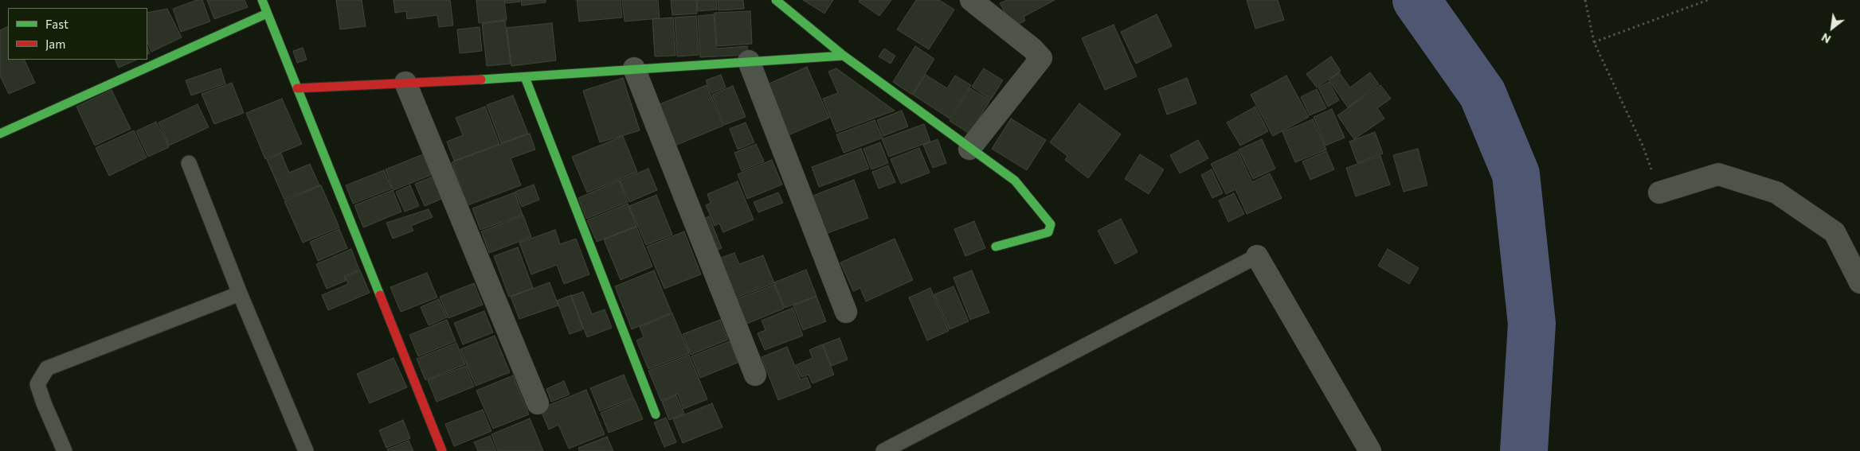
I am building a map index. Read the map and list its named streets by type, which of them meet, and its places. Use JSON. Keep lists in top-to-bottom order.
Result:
{
  "legend": ["Fast", "Jam"],
  "north": "bottom left"
}
